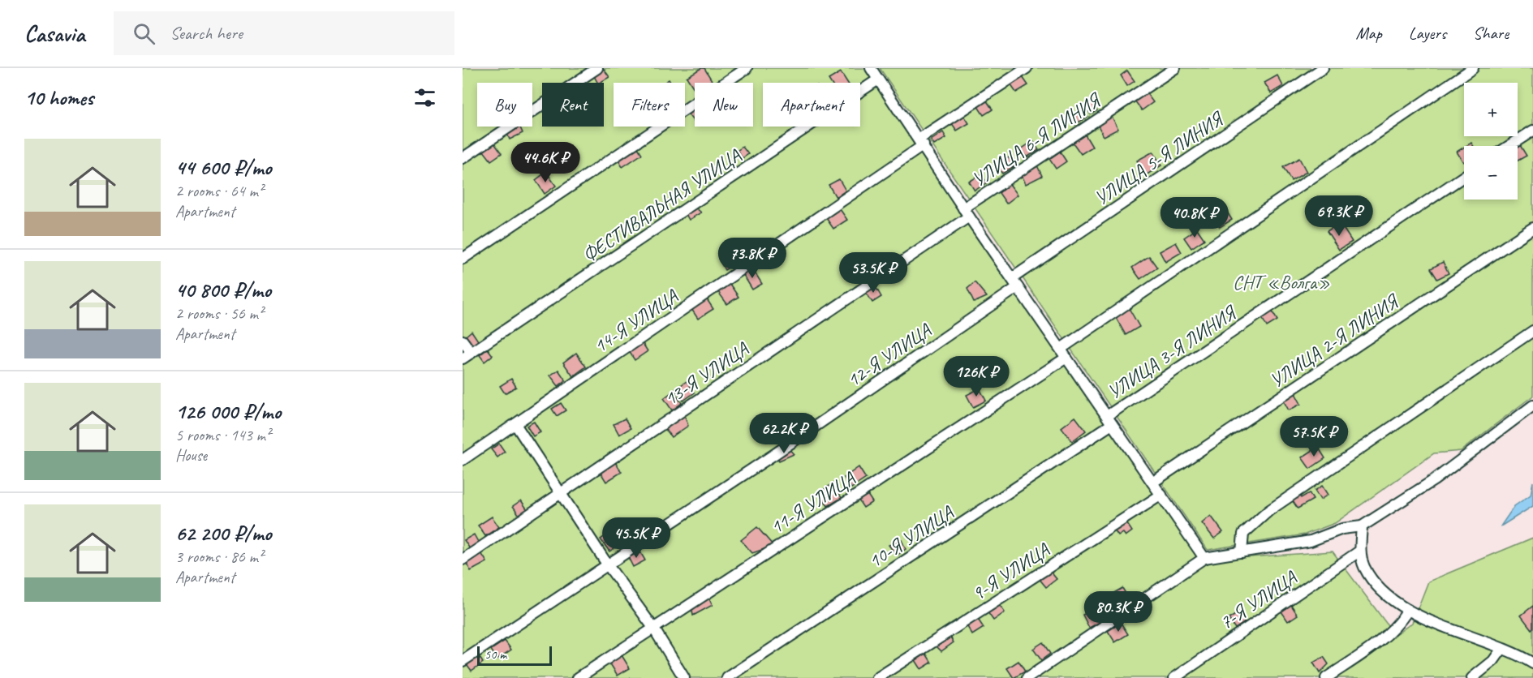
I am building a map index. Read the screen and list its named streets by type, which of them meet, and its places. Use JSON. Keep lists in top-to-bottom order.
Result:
{
  "streets": {
    "street": [
      "УЛИЦА 6-Я ЛИНИЯ",
      "УЛИЦА 5-Я ЛИНИЯ",
      "ФЕСТИВАЛЬНАЯ УЛИЦА",
      "14-Я УЛИЦА",
      "УЛИЦА 2-Я ЛИНИЯ",
      "УЛИЦА 3-Я ЛИНИЯ",
      "12-Я УЛИЦА",
      "13-Я УЛИЦА",
      "11-Я УЛИЦА",
      "10-Я УЛИЦА",
      "9-Я УЛИЦА",
      "7-Я УЛИЦА"
    ]
  },
  "crossings": [
    ["УЛИЦА 6-Я ЛИНИЯ", "13-Я УЛИЦА"],
    ["УЛИЦА 3-Я ЛИНИЯ", "10-Я УЛИЦА"]
  ],
  "parks": ["СНТ «Волга»"],
  "scale_bar": "50 m",
  "page": {
    "header": "Casavia",
    "search": "Search here",
    "nav": ["Map", "Layers", "Share"],
    "heading": "10 homes",
    "map_buttons": ["+", "−"],
    "chip": [
      "Buy",
      "Rent",
      "Filters",
      "New",
      "Apartment"
    ],
    "list": [
      {
        "name": "44 600 ₽/mo",
        "note": "2 rooms · 64 m² · Apartment"
      },
      {
        "name": "40 800 ₽/mo",
        "note": "2 rooms · 56 m² · Apartment"
      },
      {
        "name": "126 000 ₽/mo",
        "note": "5 rooms · 143 m² · House"
      },
      {
        "name": "62 200 ₽/mo",
        "note": "3 rooms · 86 m² · Apartment"
      }
    ],
    "price": [
      "44.6K ₽",
      "69.3K ₽",
      "40.8K ₽",
      "73.8K ₽",
      "53.5K ₽",
      "126K ₽",
      "62.2K ₽",
      "57.5K ₽",
      "45.5K ₽",
      "80.3K ₽"
    ],
    "scale": "50 m"
  }
}
